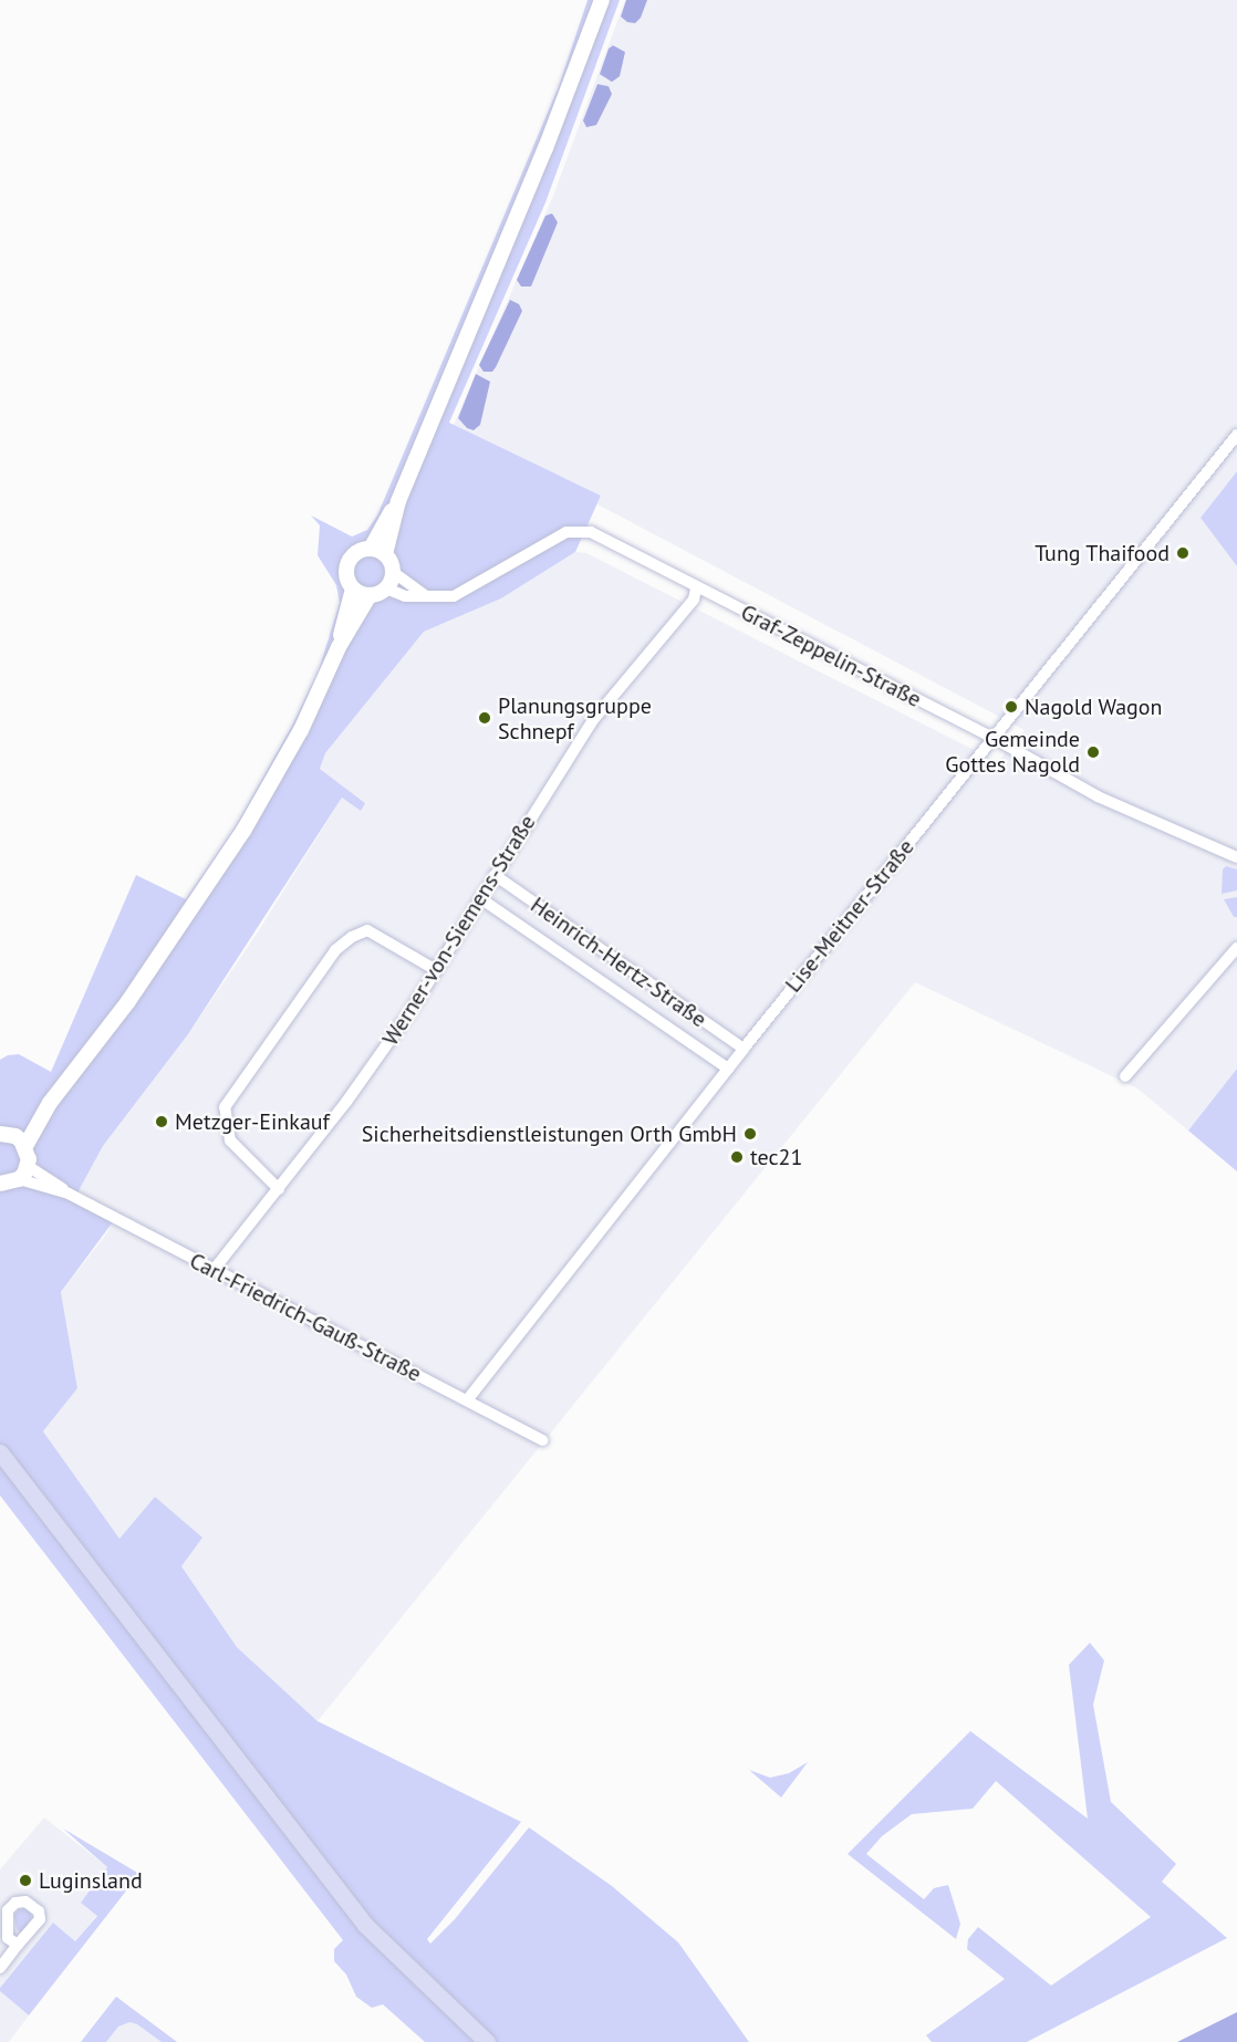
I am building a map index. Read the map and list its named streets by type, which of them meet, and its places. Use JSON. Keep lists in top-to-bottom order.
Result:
{
  "streets": {
    "street": [
      "Graf-Zeppelin-Straße",
      "Lise-Meitner-Straße",
      "Werner-von-Siemens-Straße",
      "Heinrich-Hertz-Straße",
      "Carl-Friedrich-Gauß-Straße"
    ]
  },
  "crossings": [
    ["Graf-Zeppelin-Straße", "Lise-Meitner-Straße"],
    ["Graf-Zeppelin-Straße", "Werner-von-Siemens-Straße"],
    ["Lise-Meitner-Straße", "Heinrich-Hertz-Straße"],
    ["Lise-Meitner-Straße", "Carl-Friedrich-Gauß-Straße"],
    ["Werner-von-Siemens-Straße", "Heinrich-Hertz-Straße"],
    ["Werner-von-Siemens-Straße", "Carl-Friedrich-Gauß-Straße"]
  ],
  "places": [
    "Tung Thaifood",
    "Nagold Wagon",
    "Planungsgruppe Schnepf",
    "Gemeinde Gottes Nagold",
    "Metzger-Einkauf",
    "Sicherheitsdienstleistungen Orth GmbH",
    "tec21",
    "Luginsland"
  ]
}
